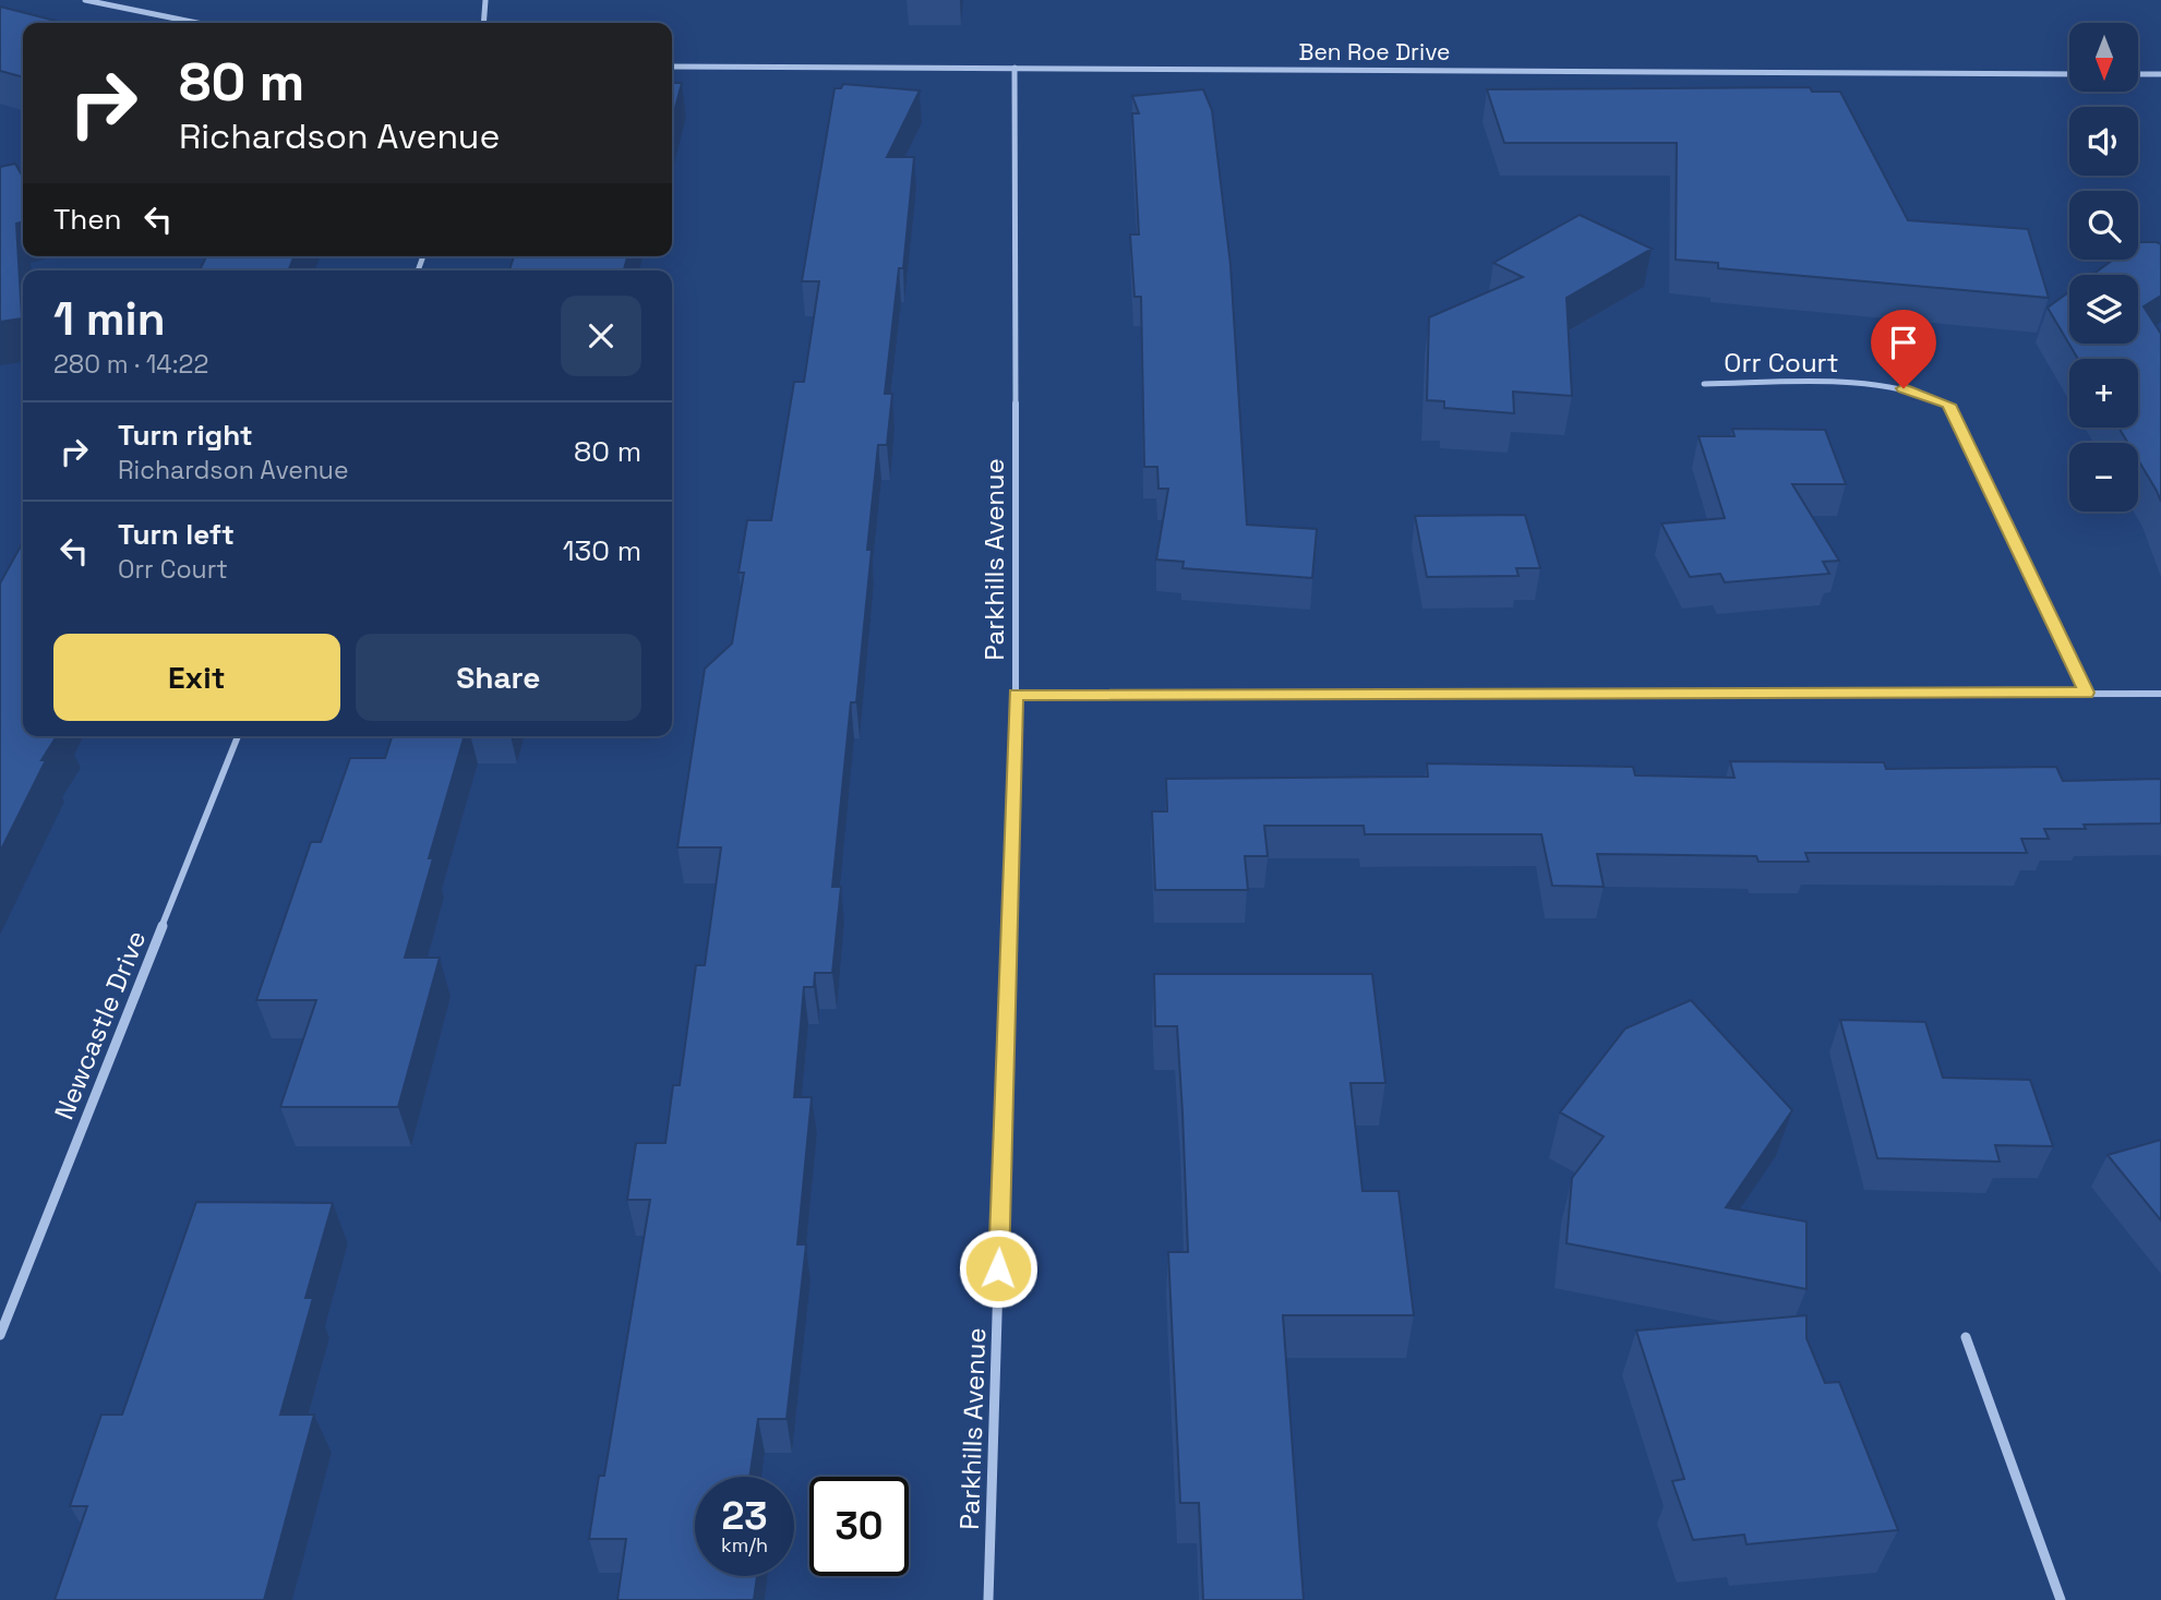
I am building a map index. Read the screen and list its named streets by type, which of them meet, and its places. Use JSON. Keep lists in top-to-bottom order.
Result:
{
  "streets": {
    "street": [
      "Ben Roe Drive",
      "Orr Court",
      "Parkhills Avenue",
      "Newcastle Drive"
    ]
  },
  "crossings": [
    ["Ben Roe Drive", "Parkhills Avenue"]
  ],
  "north": "bottom",
  "page": {
    "map_buttons": ["+", "−"],
    "turn": ["80 m", "Richardson Avenue"],
    "then": "Then",
    "heading": ["1 min", "280 m · 14:22"],
    "list": [
      {
        "name": "Turn right",
        "note": "Richardson Avenue",
        "value": "80 m"
      },
      {
        "name": "Turn left",
        "note": "Orr Court",
        "value": "130 m"
      }
    ],
    "buttons": ["Exit", "Share"],
    "speed": "23 km/h",
    "limit": "30"
  }
}
